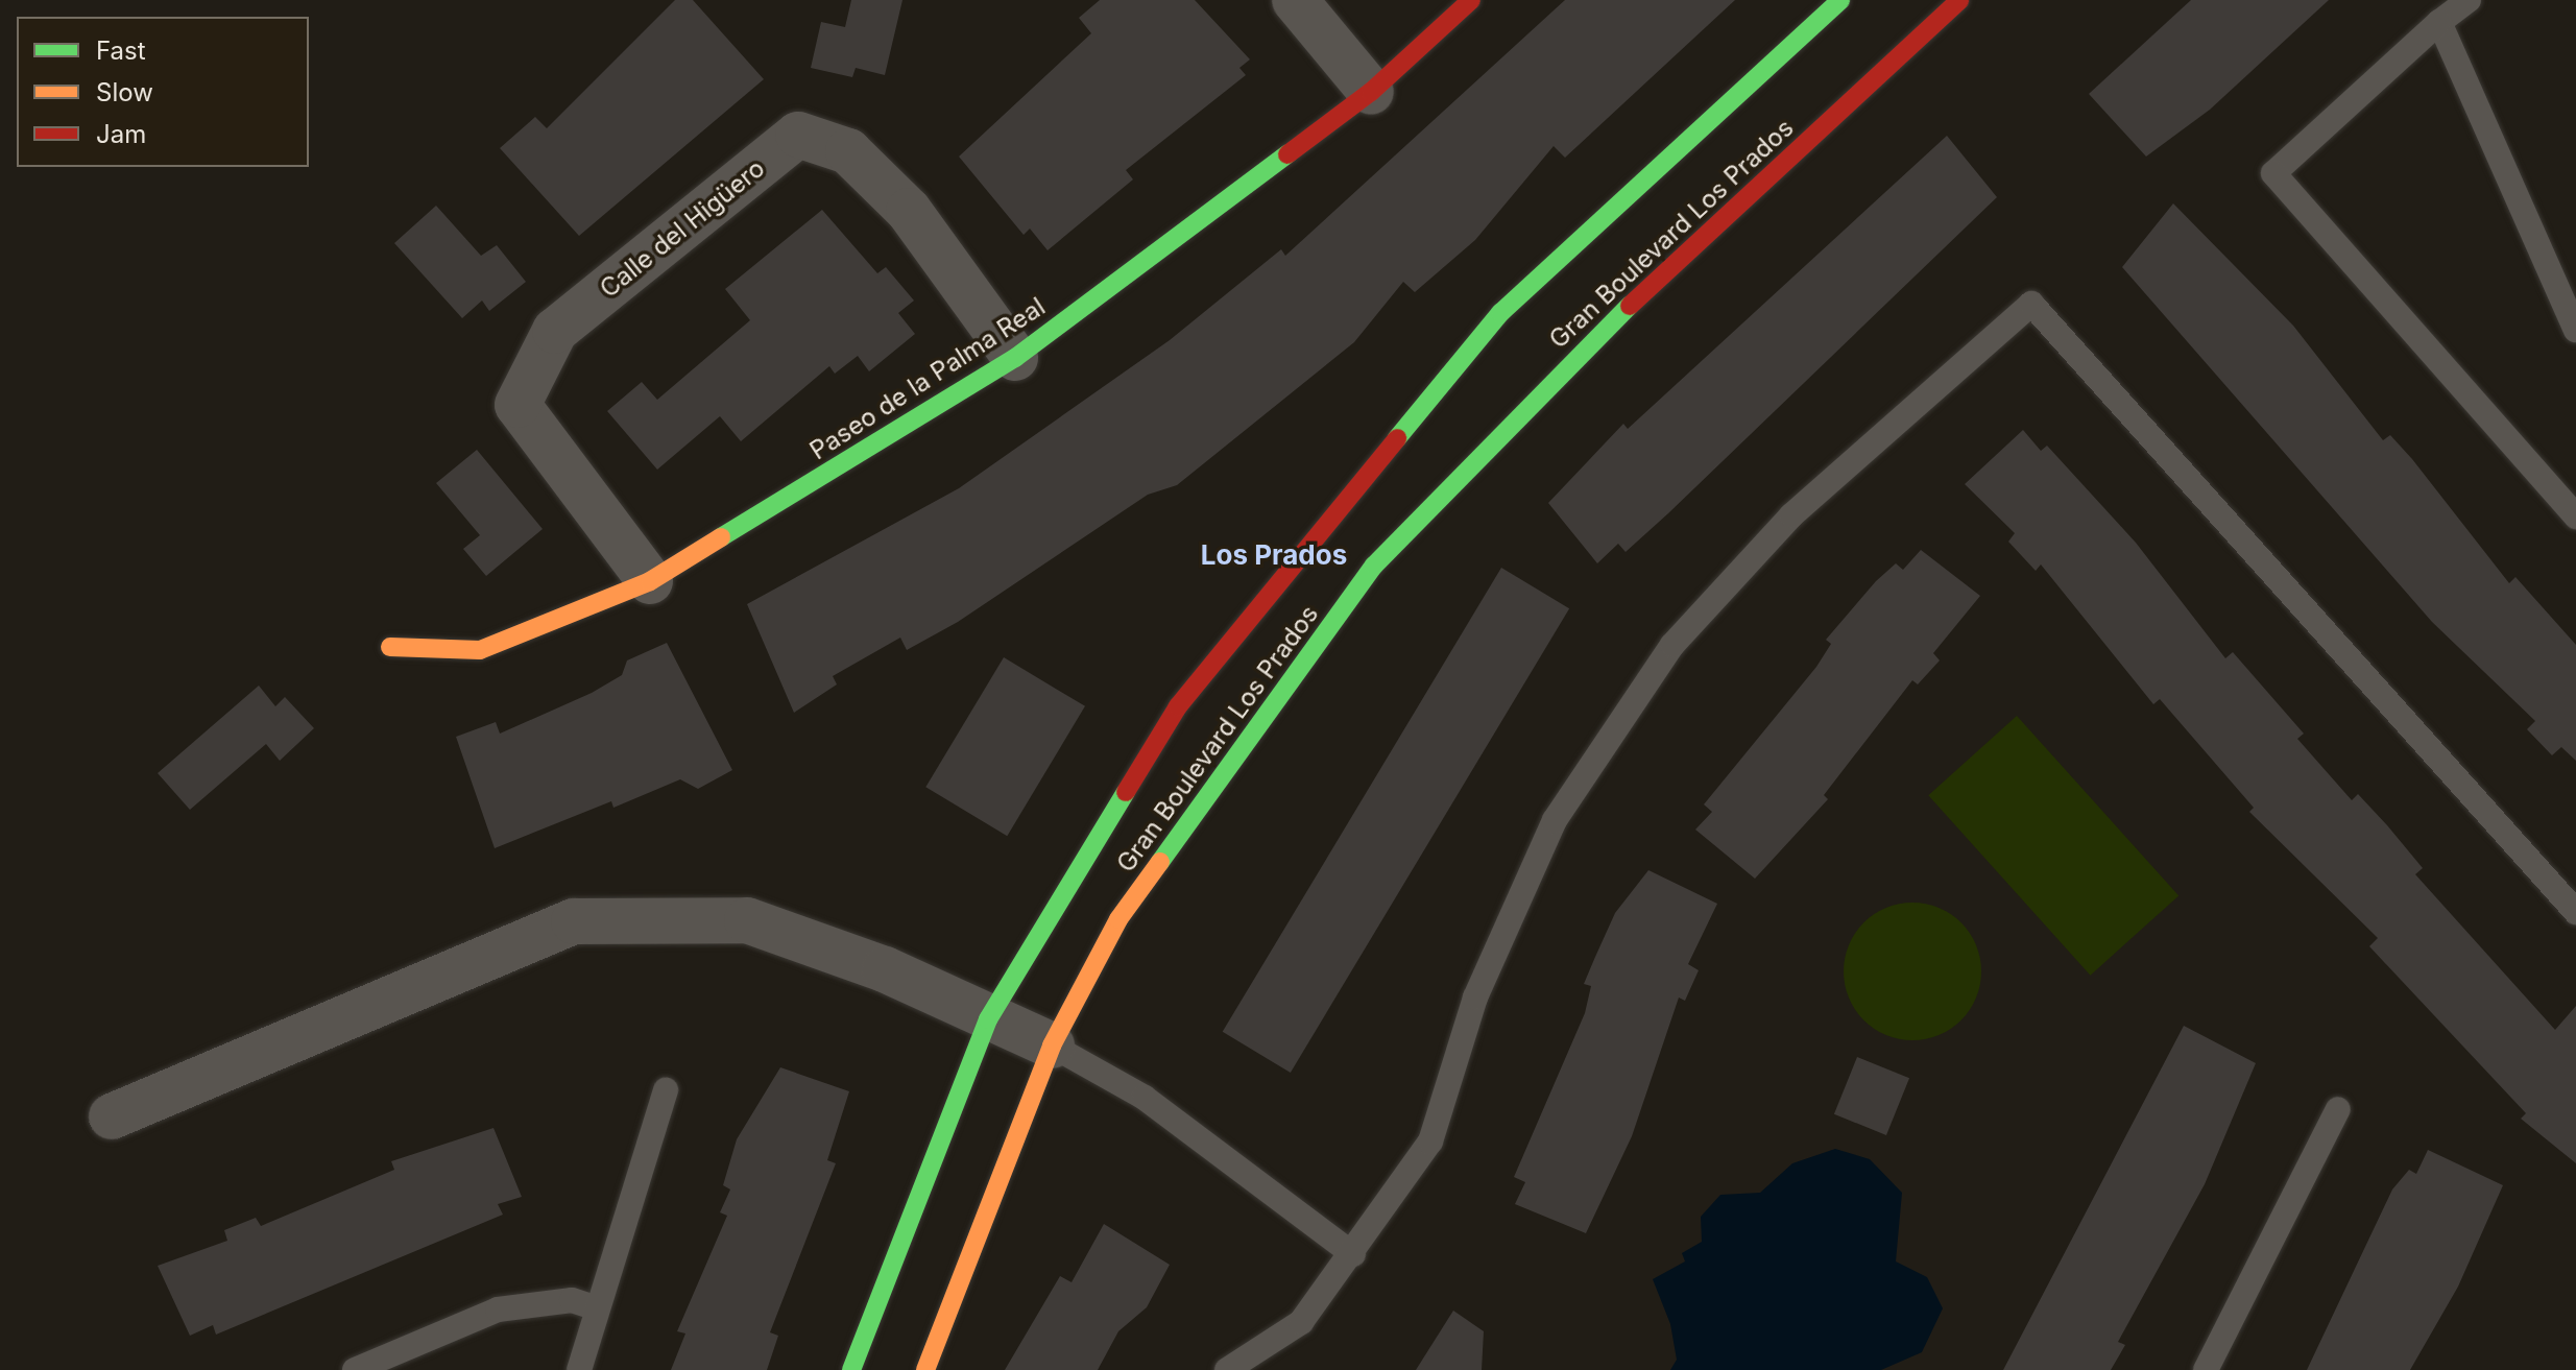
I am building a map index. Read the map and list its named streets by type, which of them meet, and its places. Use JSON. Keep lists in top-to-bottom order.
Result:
{
  "streets": {
    "street": ["Calle del Higüero", "Gran Boulevard Los Prados", "Paseo de la Palma Real"]
  },
  "crossings": [
    ["Calle del Higüero", "Paseo de la Palma Real"]
  ],
  "districts": ["Los Prados"],
  "legend": ["Fast", "Slow", "Jam"]
}
